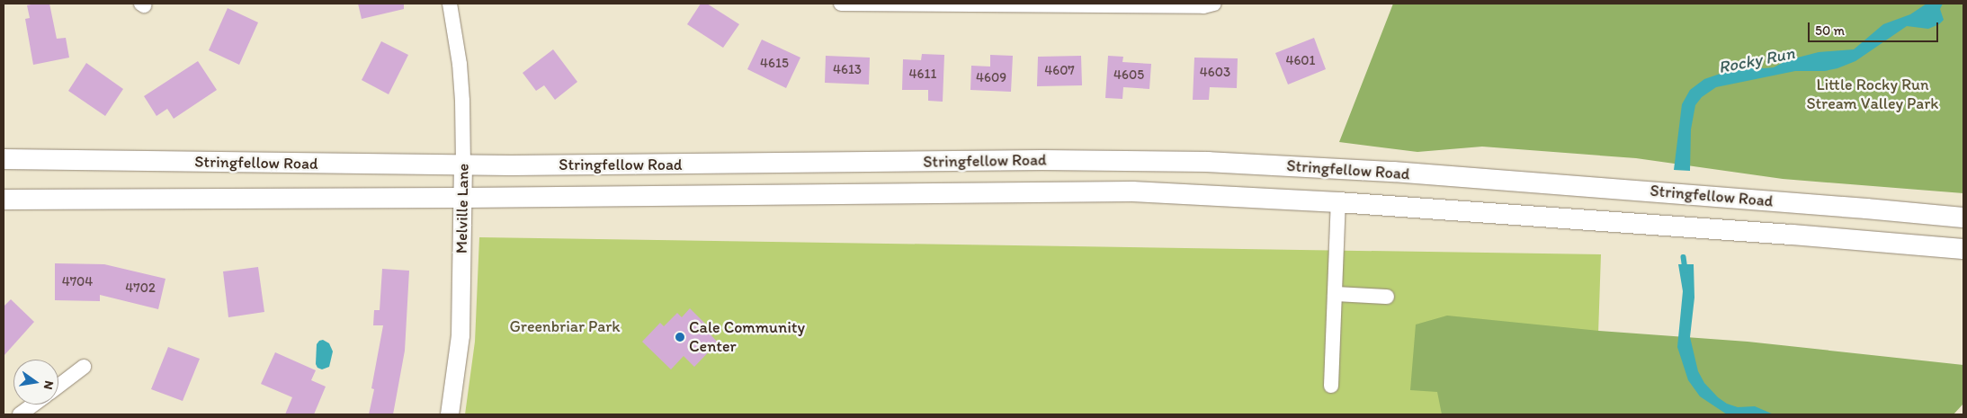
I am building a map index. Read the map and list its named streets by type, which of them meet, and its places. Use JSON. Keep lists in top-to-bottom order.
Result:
{
  "streets": {
    "main road": ["Stringfellow Road"],
    "street": ["Melville Lane"]
  },
  "crossings": [
    ["Stringfellow Road", "Melville Lane"]
  ],
  "water": ["Rocky Run"],
  "parks": ["Little Rocky Run Stream Valley Park", "Greenbriar Park"],
  "places": ["Cale Community Center"],
  "house_numbers": [
    "4601",
    "4615",
    "4613",
    "4607",
    "4603",
    "4611",
    "4605",
    "4609",
    "4704",
    "4702"
  ],
  "scale_bar": "50 m",
  "north": "right"
}
